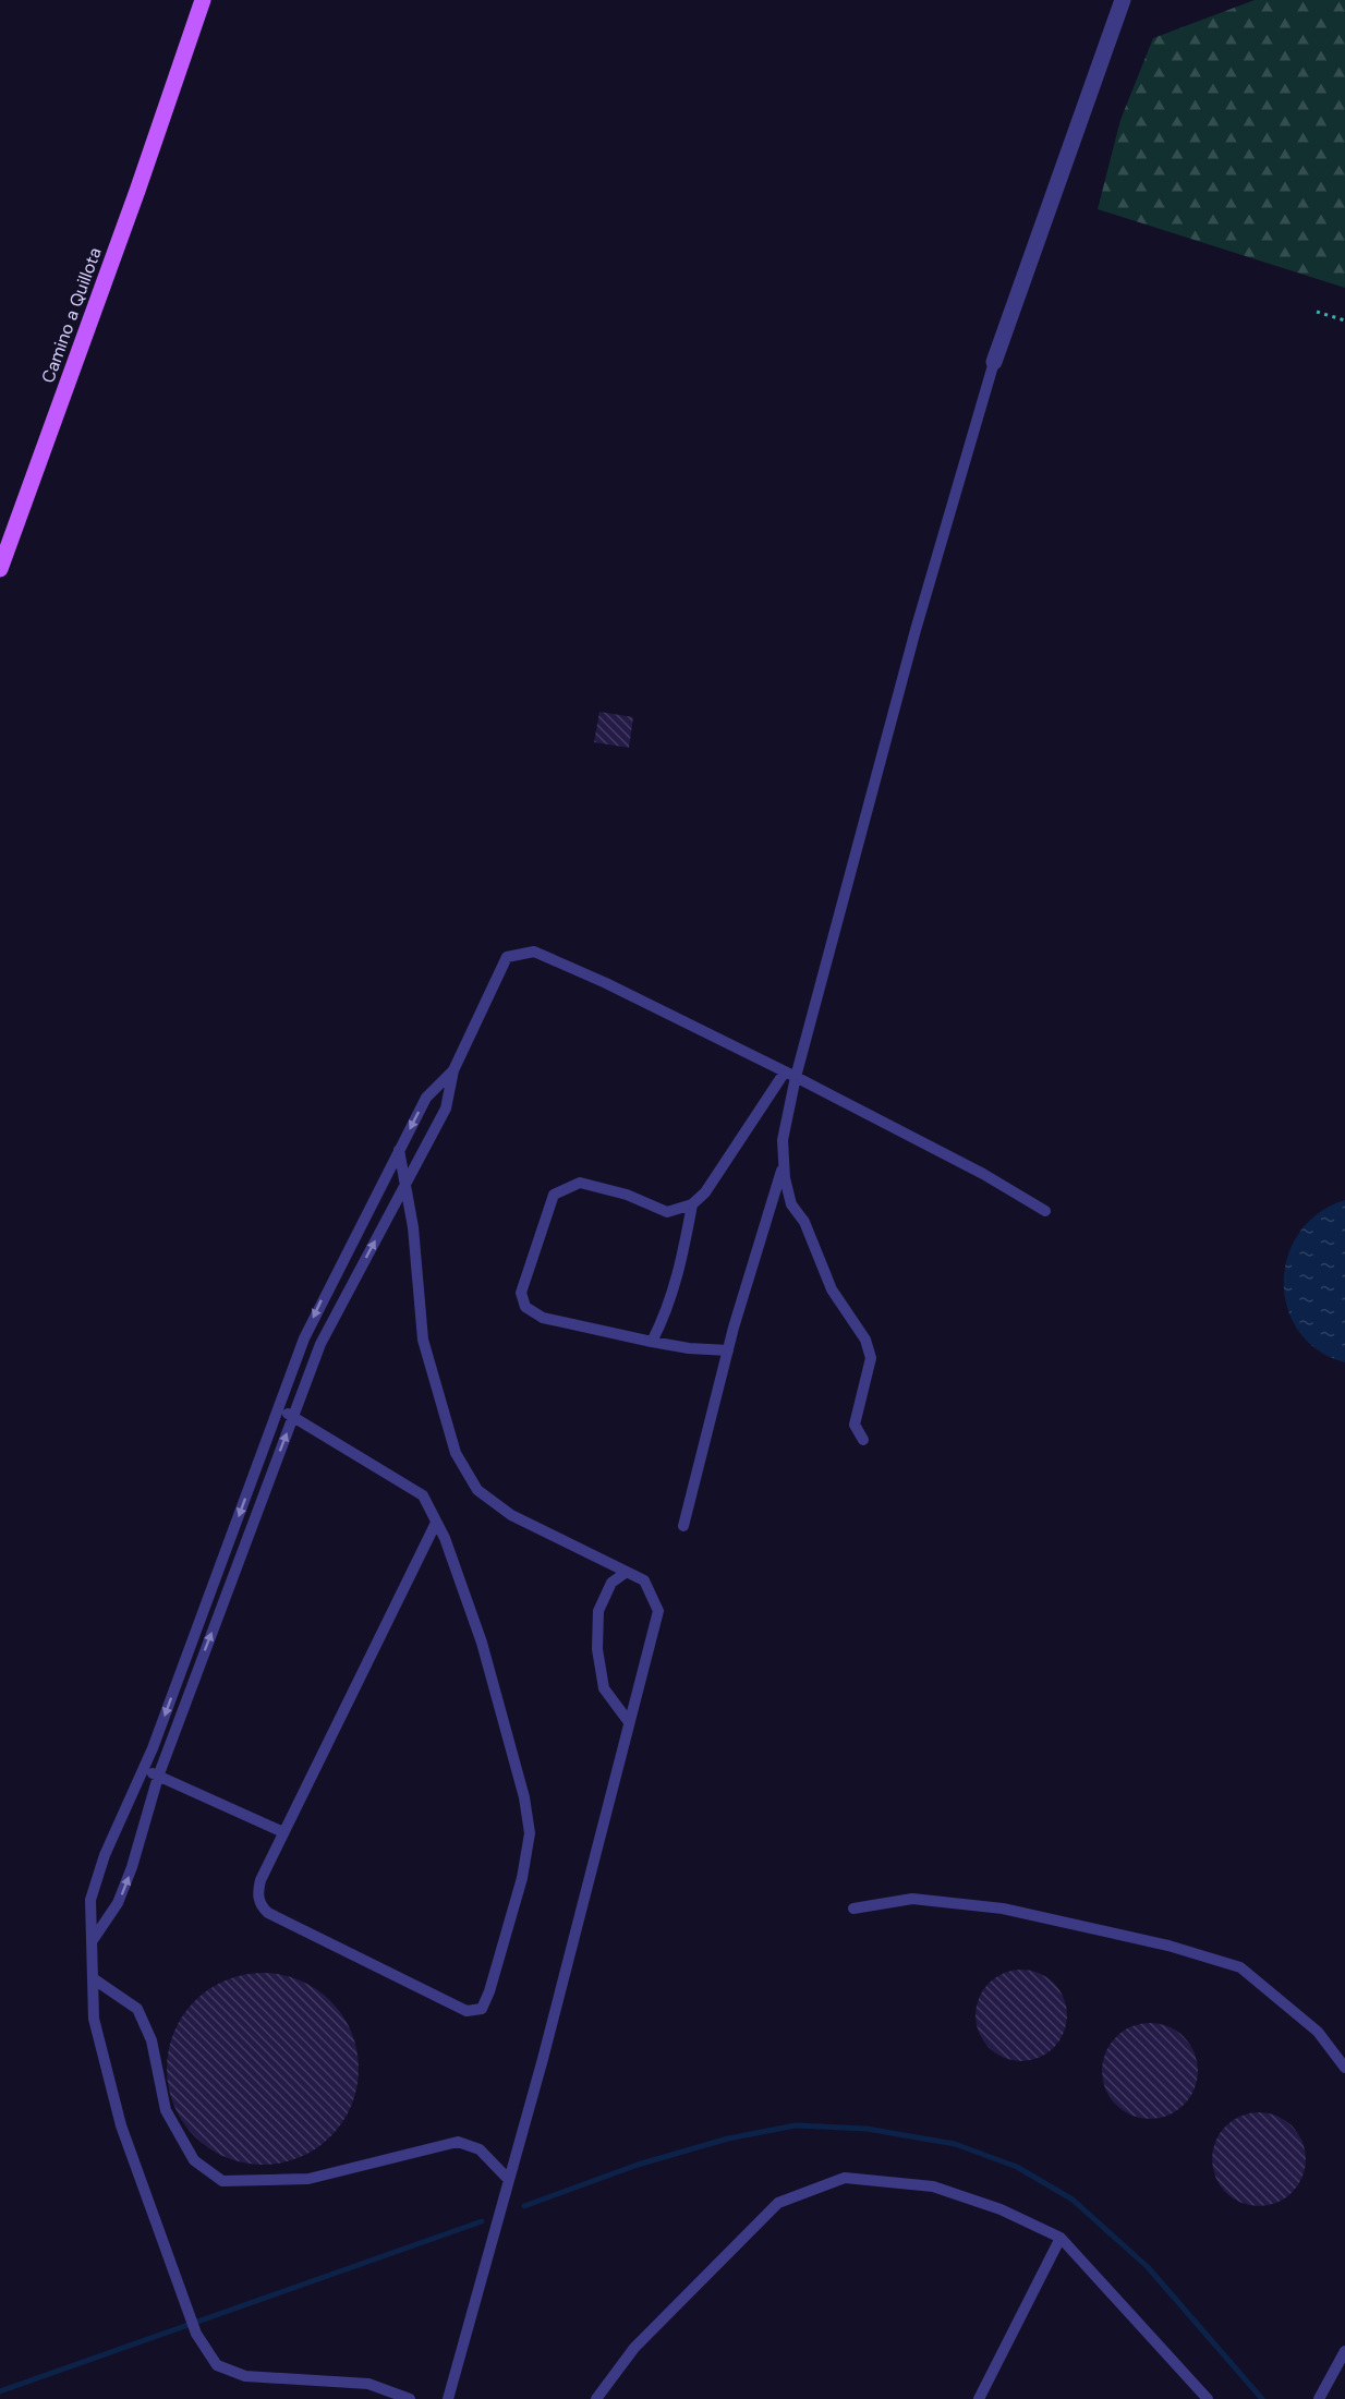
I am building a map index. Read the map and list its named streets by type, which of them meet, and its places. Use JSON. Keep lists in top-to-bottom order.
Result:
{
  "streets": {
    "main road": ["Camino a Quillota"]
  }
}
